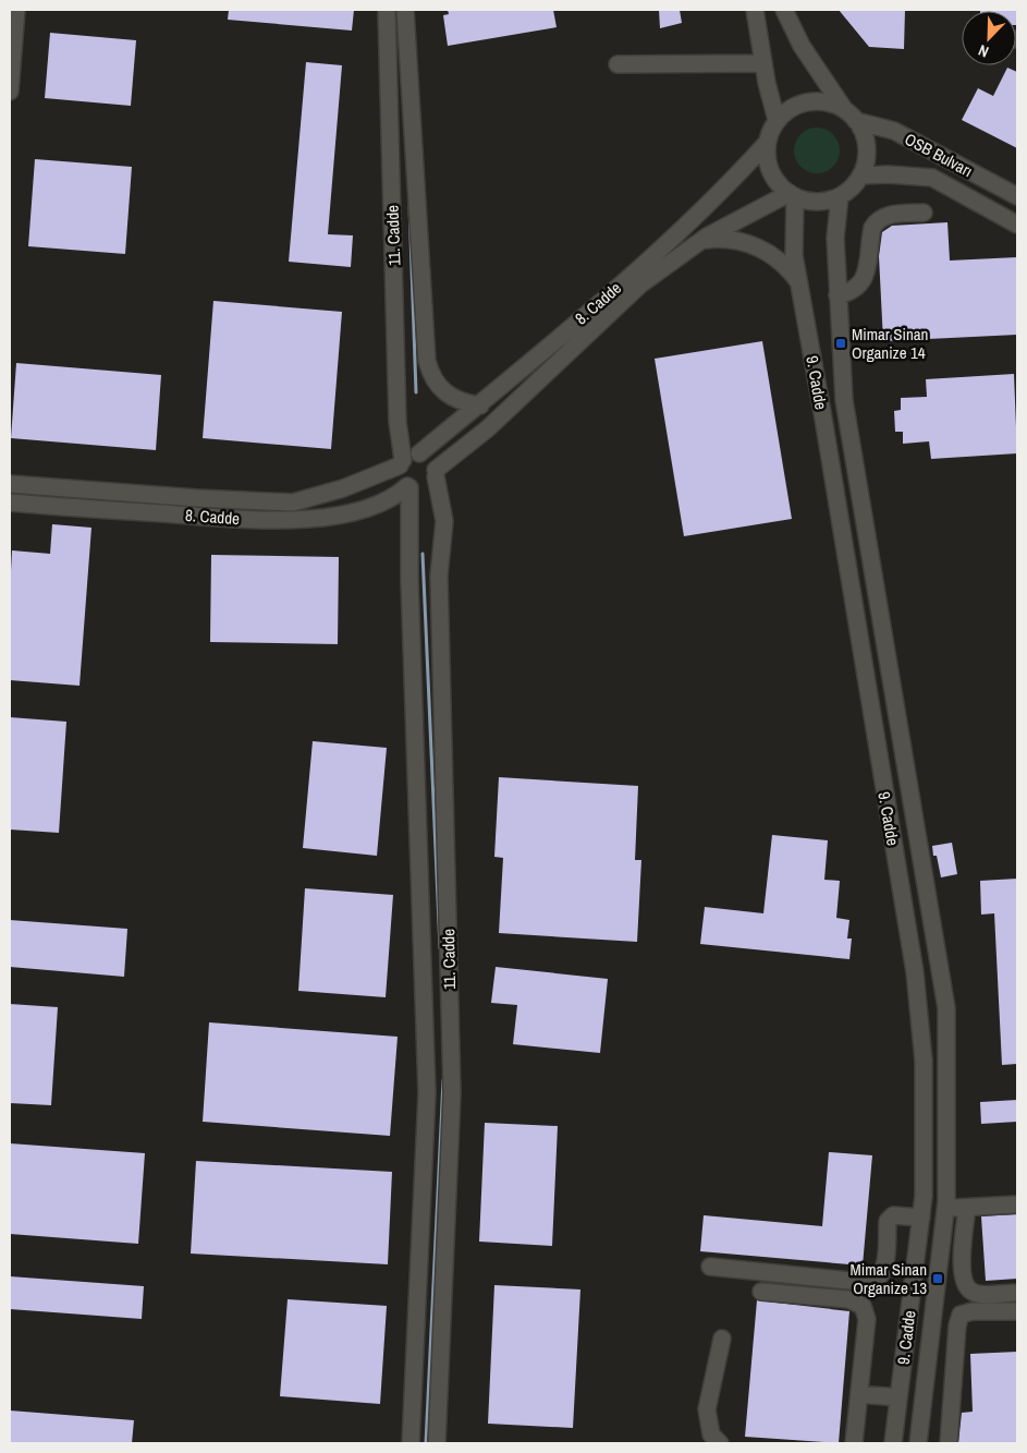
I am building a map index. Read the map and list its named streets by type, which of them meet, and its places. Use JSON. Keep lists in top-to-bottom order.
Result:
{
  "streets": {
    "lane": [
      "OSB Bulvarı",
      "11. Cadde",
      "8. Cadde",
      "9. Cadde"
    ]
  },
  "crossings": [
    ["OSB Bulvarı", "8. Cadde"],
    ["OSB Bulvarı", "9. Cadde"],
    ["11. Cadde", "8. Cadde"],
    ["8. Cadde", "9. Cadde"]
  ],
  "places": {
    "transit": ["Mimar Sinan Organize 14", "Mimar Sinan Organize 13"]
  },
  "north": "bottom left"
}
